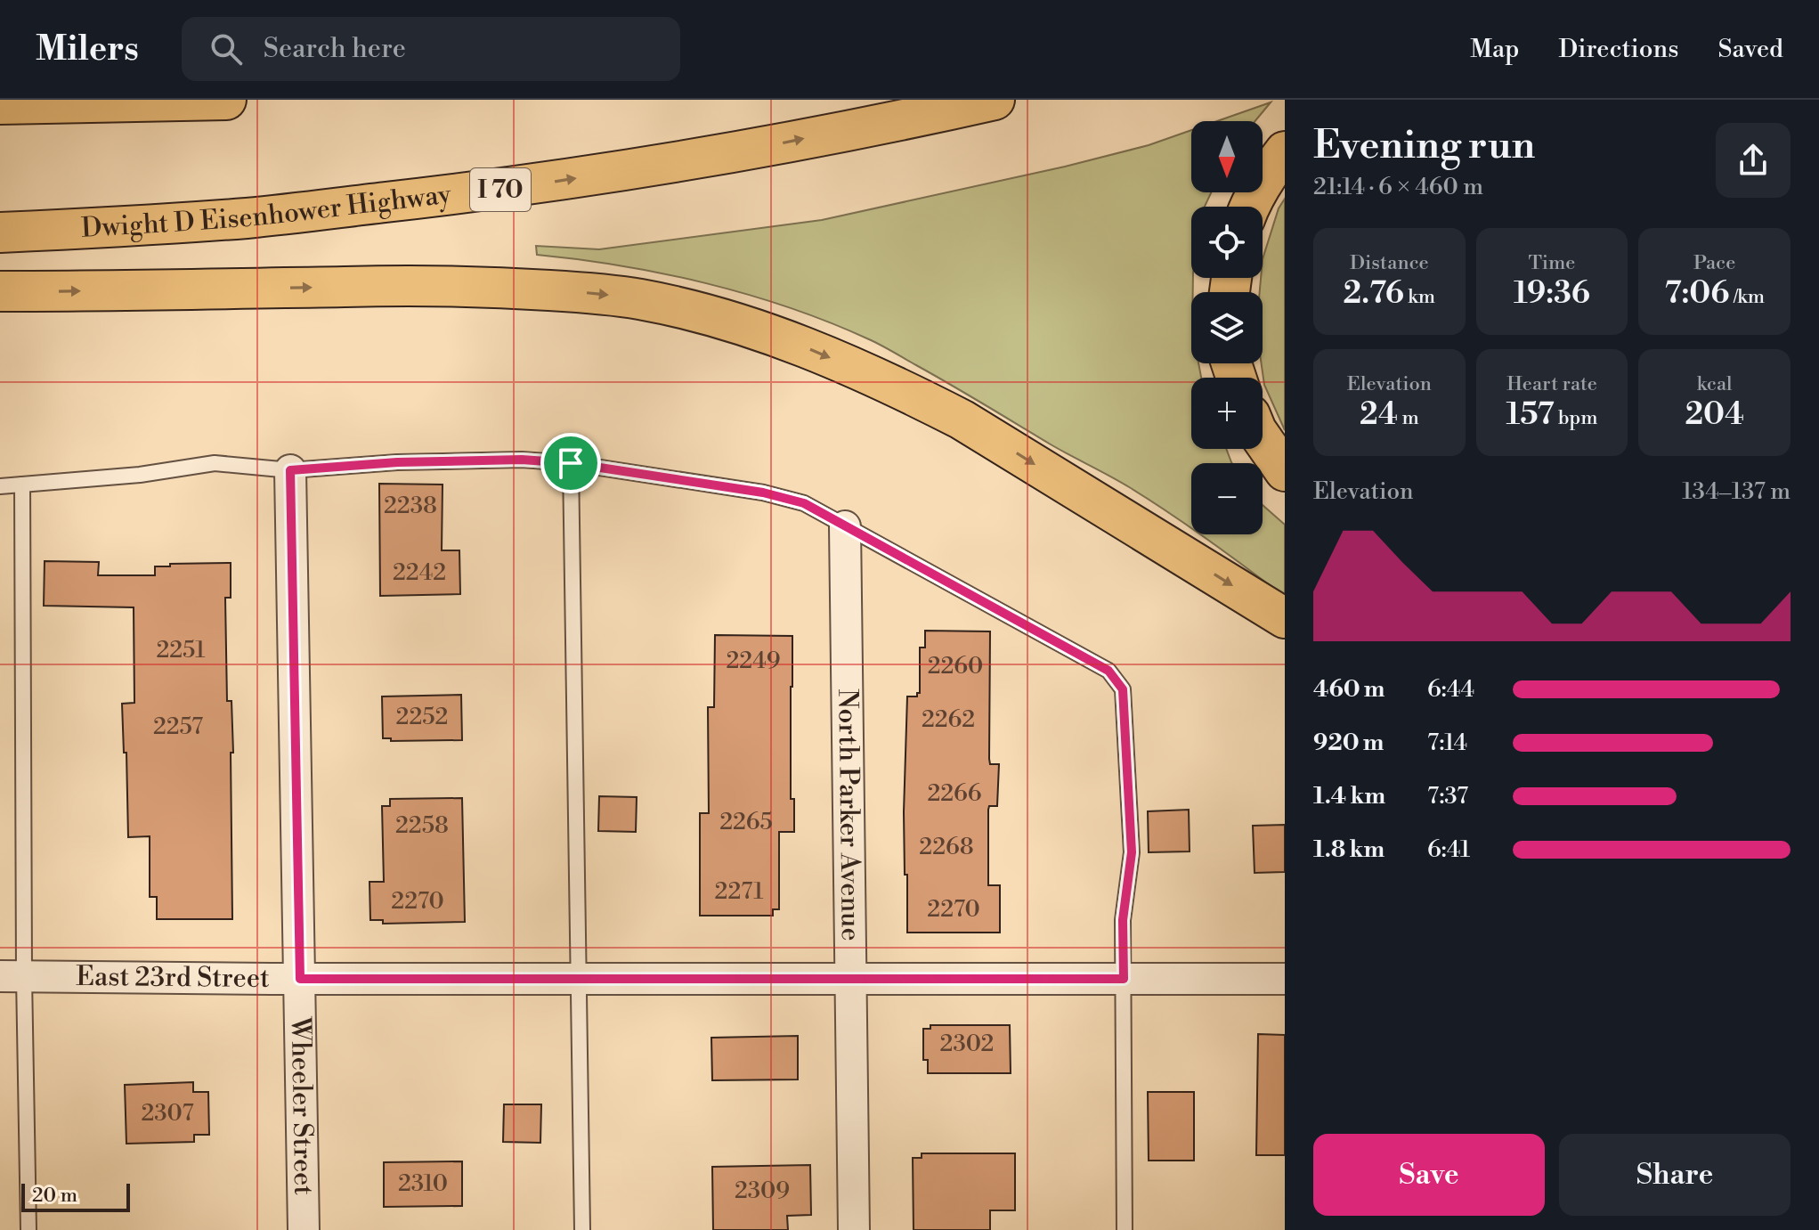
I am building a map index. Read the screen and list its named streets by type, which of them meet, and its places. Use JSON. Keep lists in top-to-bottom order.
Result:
{
  "streets": {
    "highway": ["I 70", "Dwight D Eisenhower Highway"],
    "street": ["North Parker Avenue", "East 23rd Street", "Wheeler Street"]
  },
  "crossings": [
    ["North Parker Avenue", "East 23rd Street"],
    ["East 23rd Street", "Wheeler Street"]
  ],
  "house_numbers": [
    "2238",
    "2242",
    "2251",
    "2249",
    "2260",
    "2252",
    "2262",
    "2257",
    "2266",
    "2265",
    "2258",
    "2268",
    "2271",
    "2270",
    "2270",
    "2302",
    "2307",
    "2310",
    "2309"
  ],
  "scale_bar": "20 m",
  "north": "bottom",
  "page": {
    "header": "Milers",
    "search": "Search here",
    "nav": ["Map", "Directions", "Saved"],
    "heading": ["Evening run", "21:14 · 6 × 460 m"],
    "map_buttons": ["+", "−"],
    "stats": [
      ["Distance", "2.76 km"],
      ["Time", "19:36"],
      ["Pace", "7:06 /km"],
      ["Elevation", "24 m"],
      ["Heart rate", "157 bpm"],
      ["kcal", "204"]
    ],
    "chart": ["Elevation", "134–137 m"],
    "list": [
      {
        "name": "460 m",
        "note": "6:44"
      },
      {
        "name": "920 m",
        "note": "7:14"
      },
      {
        "name": "1.4 km",
        "note": "7:37"
      },
      {
        "name": "1.8 km",
        "note": "6:41"
      }
    ],
    "buttons": ["Save", "Share"],
    "scale": "20 m"
  }
}
